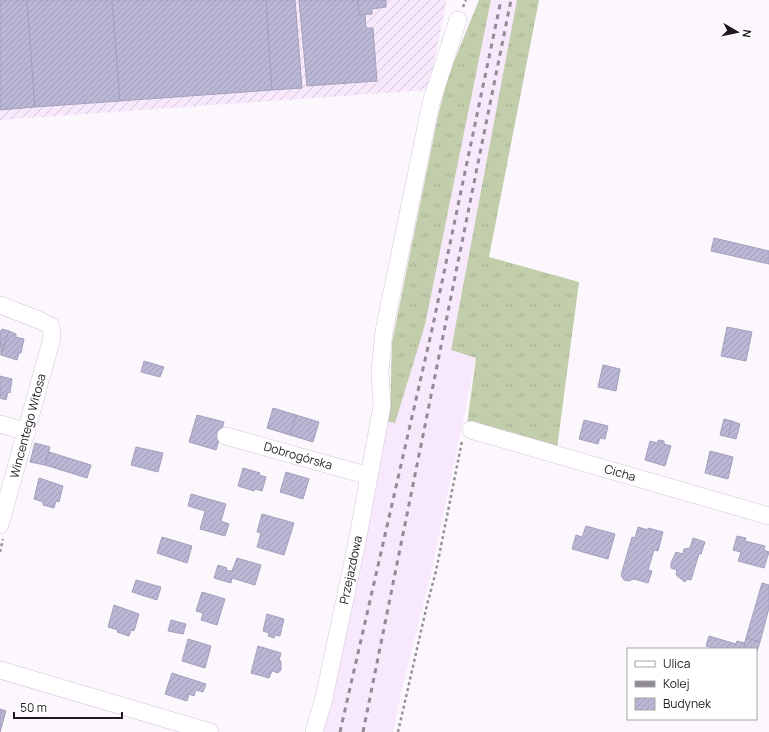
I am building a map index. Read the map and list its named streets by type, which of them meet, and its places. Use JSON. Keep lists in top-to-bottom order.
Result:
{
  "streets": {
    "street": [
      "Wincentego Witosa",
      "Dobrogórska",
      "Cicha",
      "Przejazdowa"
    ]
  },
  "crossings": [
    ["Dobrogórska", "Przejazdowa"]
  ],
  "legend": ["Ulica", "Kolej", "Budynek"],
  "scale_bar": "50 m",
  "north": "right"
}
